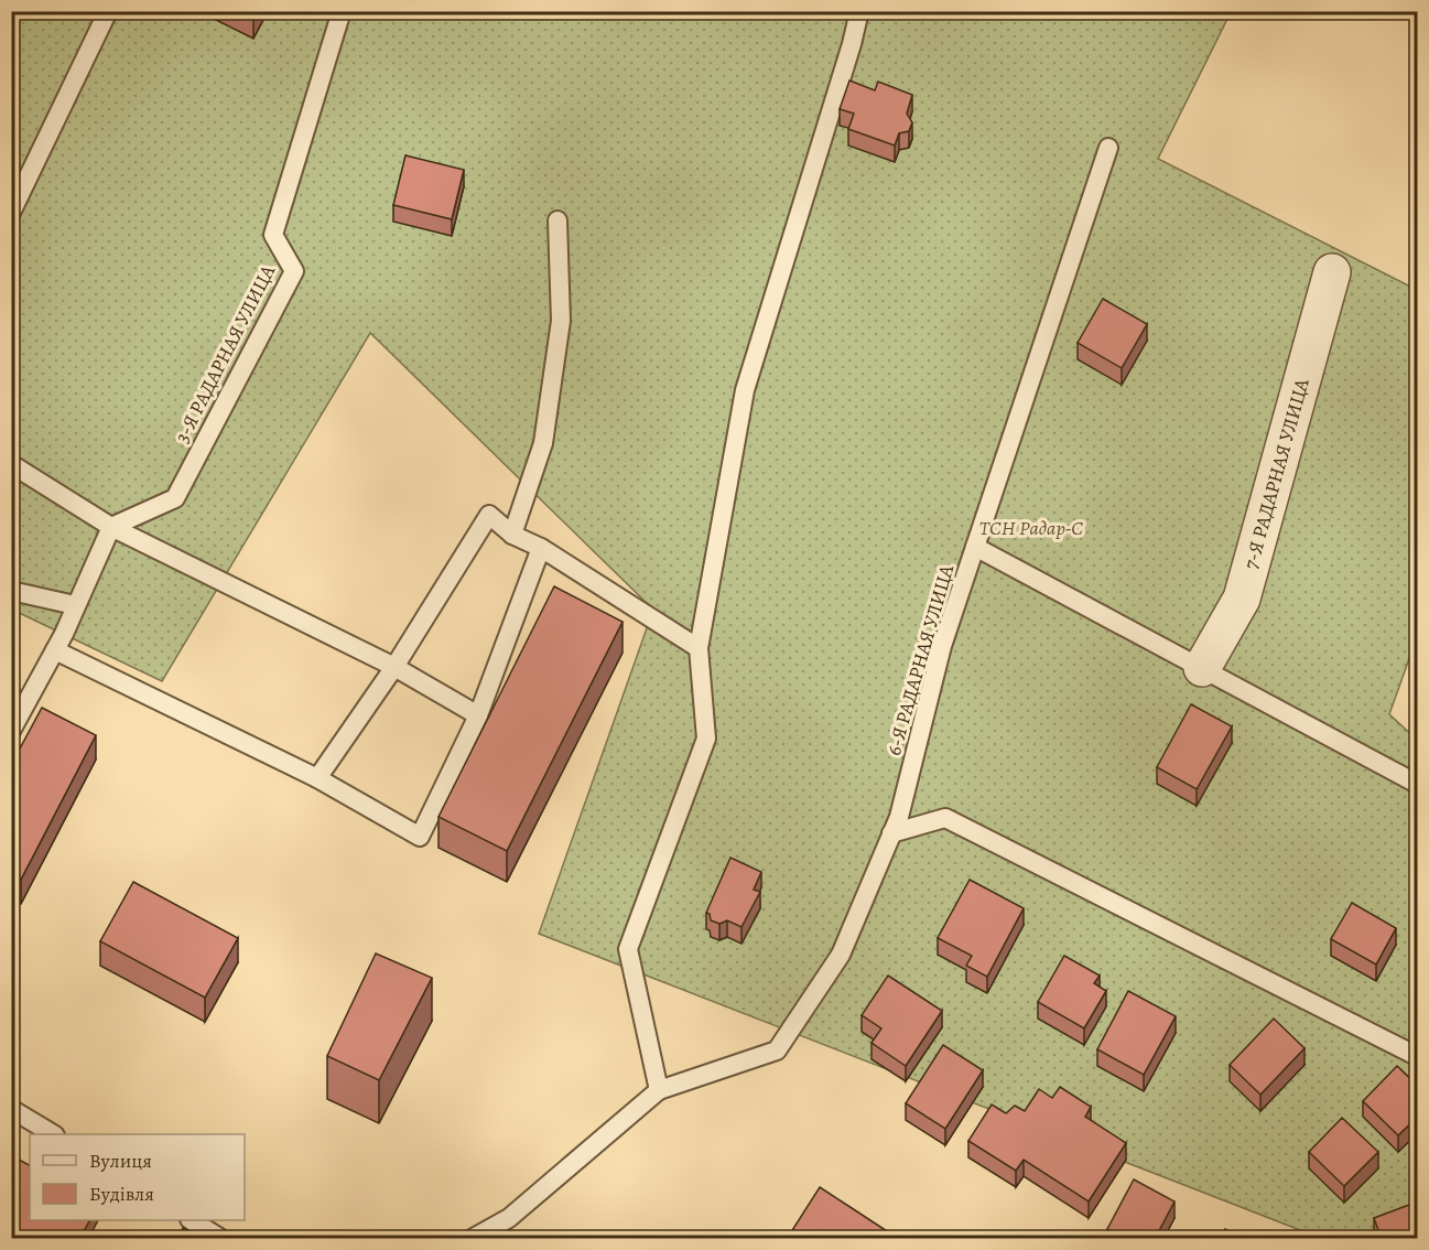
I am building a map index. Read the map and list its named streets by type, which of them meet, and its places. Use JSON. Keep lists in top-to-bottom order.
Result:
{
  "streets": {
    "street": ["7-Я РАДАРНАЯ УЛИЦА"],
    "lane": ["3-Я РАДАРНАЯ УЛИЦА", "6-Я РАДАРНАЯ УЛИЦА"]
  },
  "parks": ["ТСН Радар-С"],
  "legend": ["Вулиця", "Будівля"]
}
